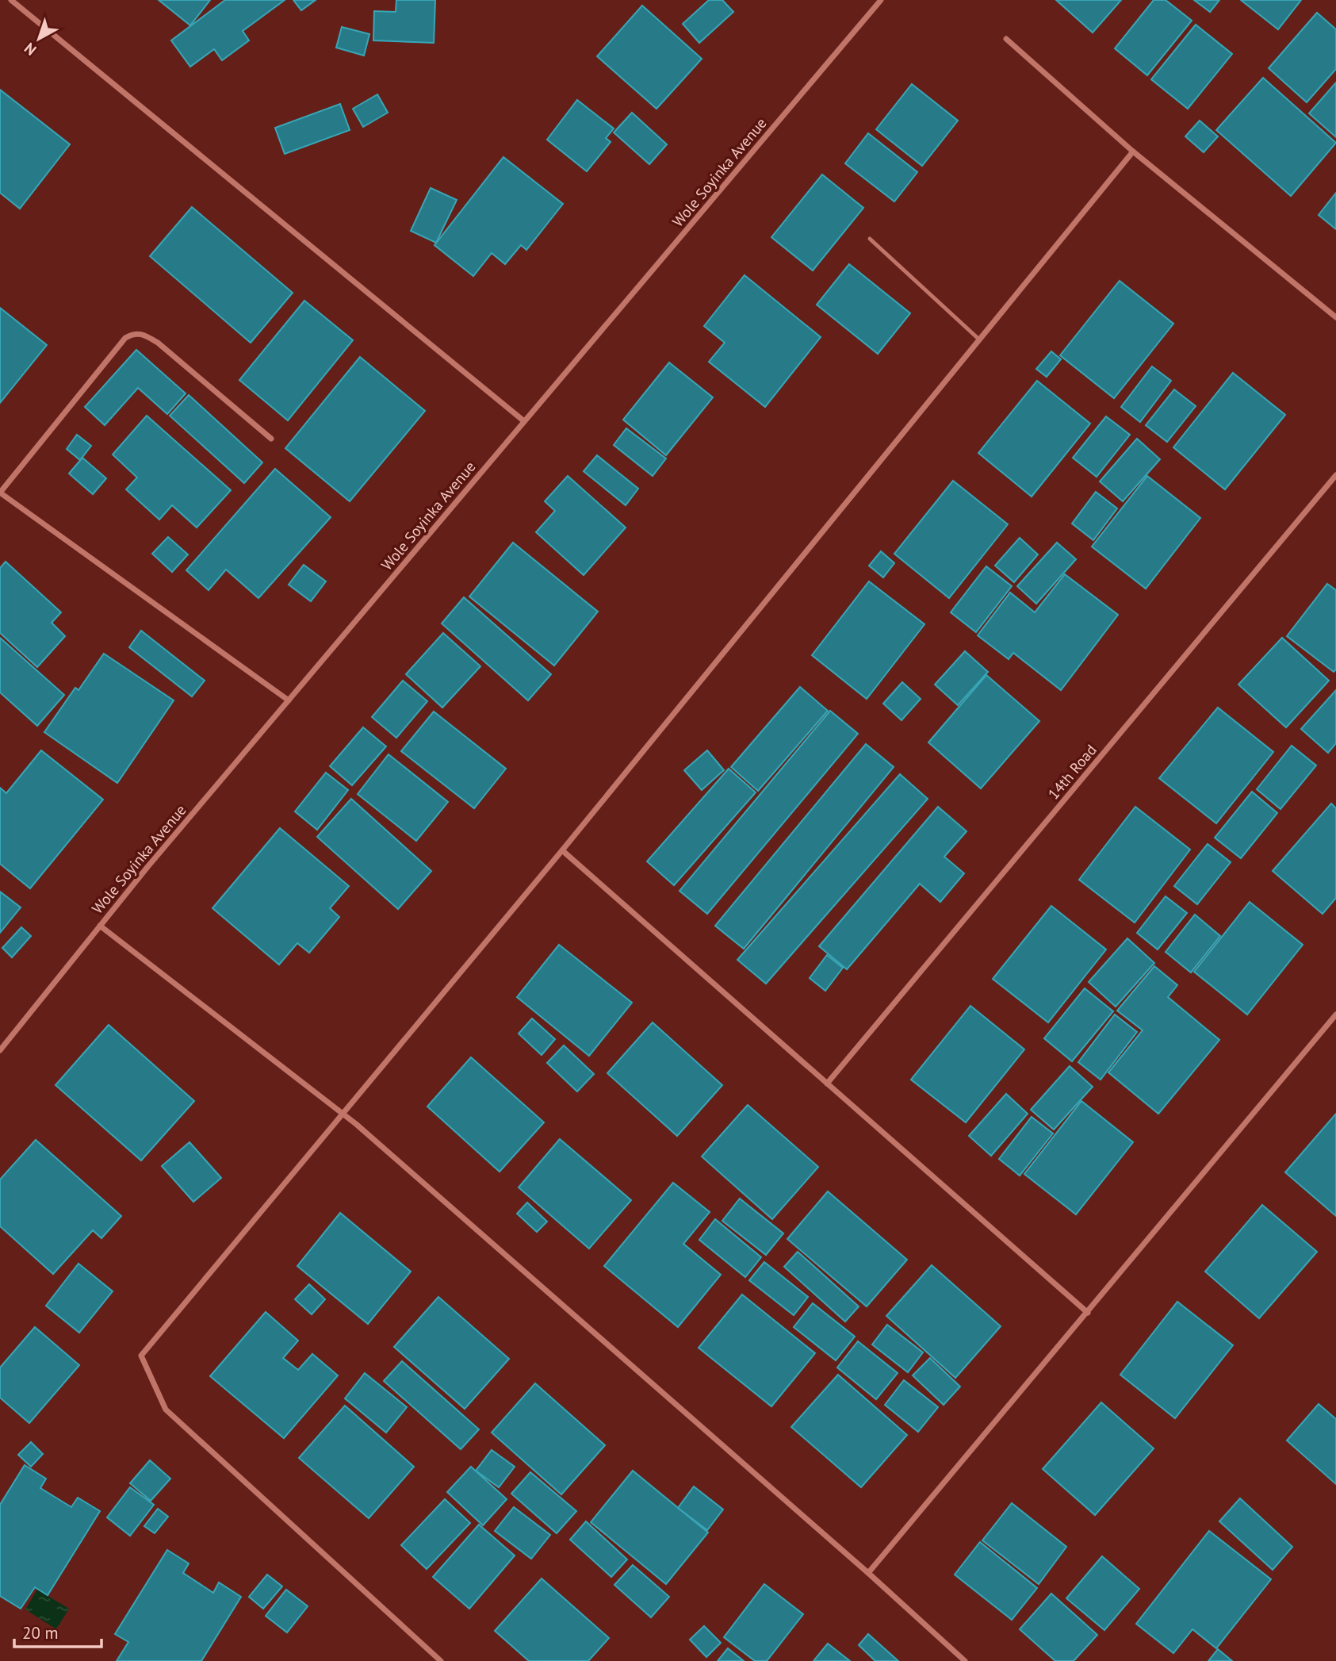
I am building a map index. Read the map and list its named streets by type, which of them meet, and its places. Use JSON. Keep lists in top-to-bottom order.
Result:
{
  "streets": {
    "street": ["Wole Soyinka Avenue", "14th Road"]
  },
  "scale_bar": "20 m",
  "north": "bottom left"
}
